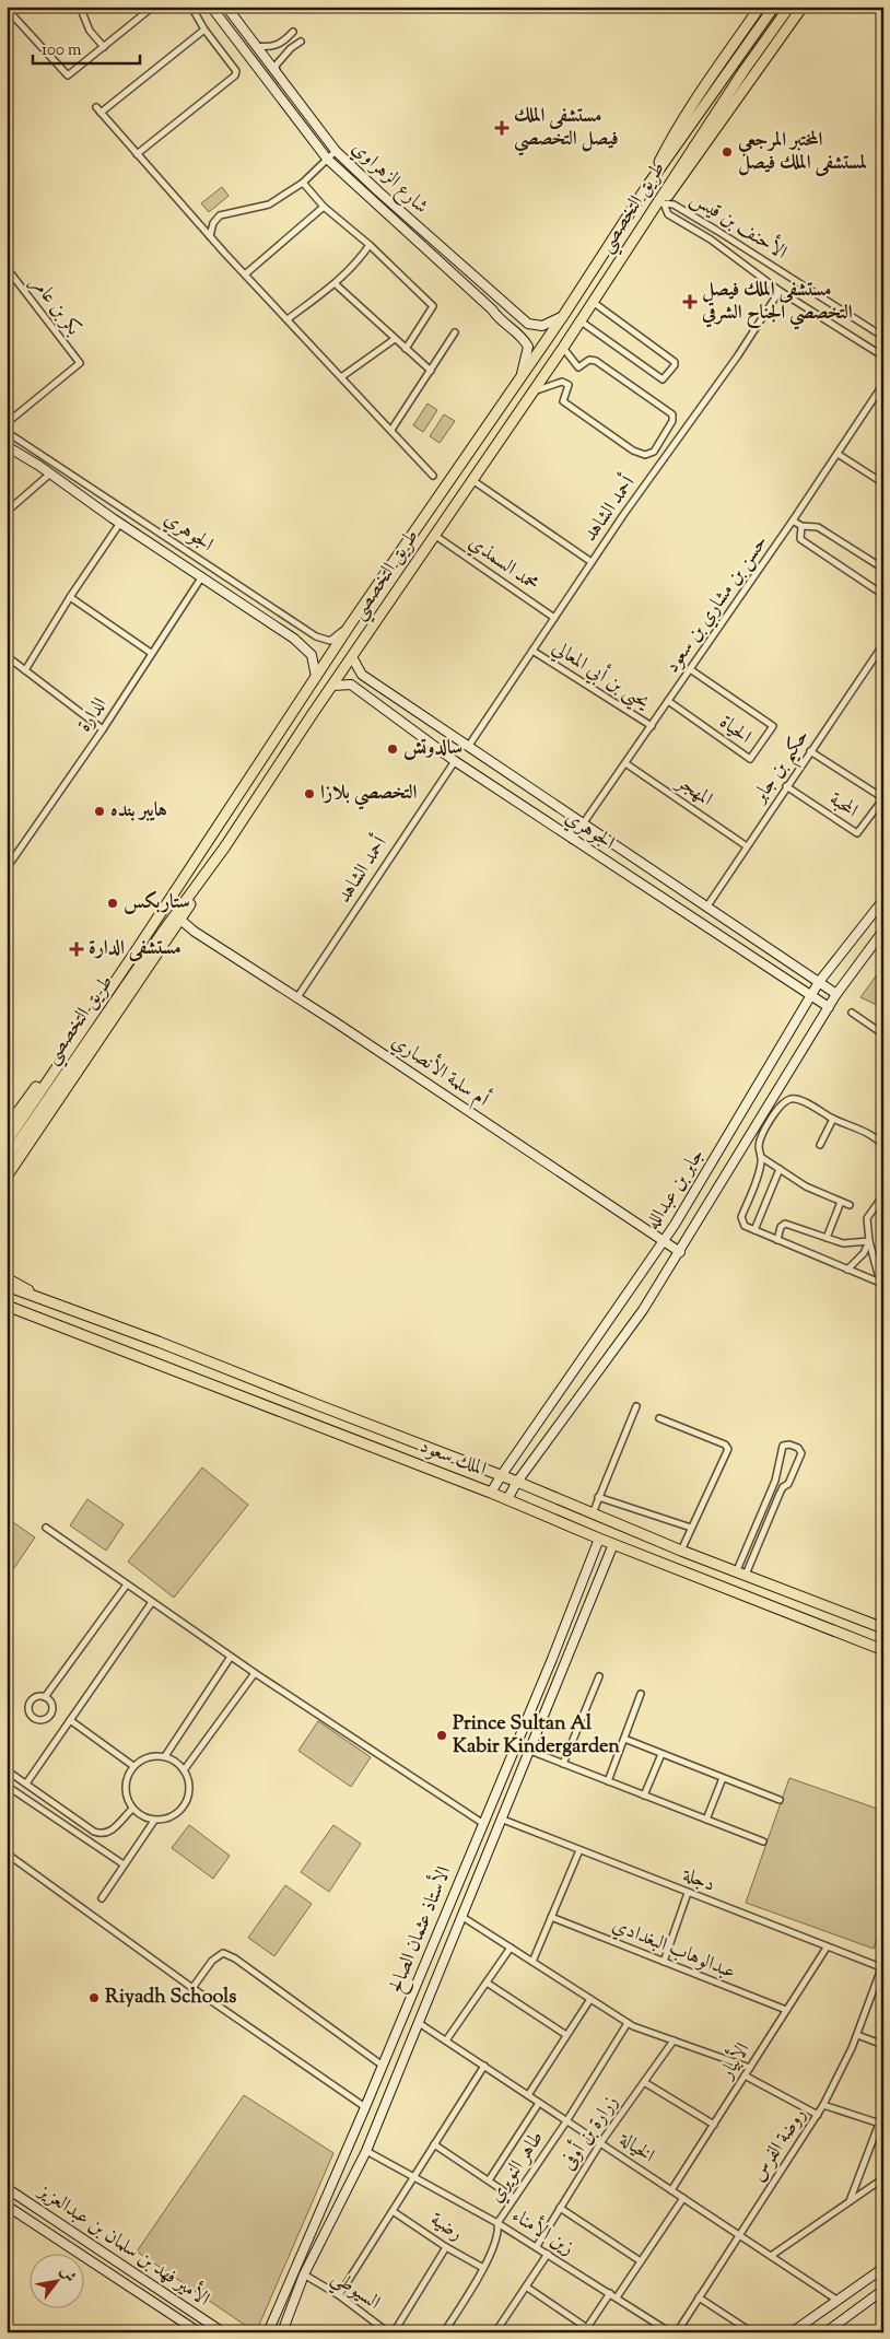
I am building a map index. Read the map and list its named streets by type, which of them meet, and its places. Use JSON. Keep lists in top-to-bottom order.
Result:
{
  "streets": {
    "main road": ["طريق التخصصي", "الملك سعود"],
    "street": [
      "شارع الزهراوي",
      "الأحنف بن قيس",
      "بكر بن عامر",
      "أحمد الشاهد",
      "الجوهري",
      "محمد السمذي",
      "حسن بن مشاري بن سعود",
      "يحيى بن أبي المعالي",
      "الدارة",
      "الحياة",
      "حكيم بن جابر",
      "المهجر",
      "المحبة",
      "أم سلمة الأنصاري",
      "جابر بن عبدالله",
      "دجلة",
      "الأستاذ عثمان الصالح",
      "عبدالوهاب البغدادي",
      "الأبيار",
      "زرارة بن أوفى",
      "روضة الفرس",
      "الخيالة",
      "طاهر النويري",
      "رضية",
      "زين الأمناء",
      "الأمير فهد بن سلمان بن عبدالعزيز",
      "السيوطي"
    ]
  },
  "crossings": [
    ["شارع الزهراوي", "طريق التخصصي"],
    ["طريق التخصصي", "الجوهري"],
    ["طريق التخصصي", "محمد السمذي"],
    ["الأحنف بن قيس", "أحمد الشاهد"],
    ["أحمد الشاهد", "الجوهري"],
    ["أحمد الشاهد", "محمد السمذي"],
    ["أحمد الشاهد", "يحيى بن أبي المعالي"],
    ["أحمد الشاهد", "أم سلمة الأنصاري"],
    ["الجوهري", "حسن بن مشاري بن سعود"],
    ["الجوهري", "الدارة"],
    ["الجوهري", "حكيم بن جابر"],
    ["الجوهري", "جابر بن عبدالله"],
    ["حسن بن مشاري بن سعود", "يحيى بن أبي المعالي"],
    ["حسن بن مشاري بن سعود", "الحياة"],
    ["حسن بن مشاري بن سعود", "المهجر"],
    ["حكيم بن جابر", "المهجر"],
    ["حكيم بن جابر", "المحبة"],
    ["أم سلمة الأنصاري", "جابر بن عبدالله"],
    ["جابر بن عبدالله", "الملك سعود"],
    ["الملك سعود", "الأستاذ عثمان الصالح"],
    ["دجلة", "الأستاذ عثمان الصالح"],
    ["دجلة", "الأبيار"],
    ["دجلة", "روضة الفرس"],
    ["الأستاذ عثمان الصالح", "الخيالة"],
    ["الأستاذ عثمان الصالح", "زين الأمناء"],
    ["الأستاذ عثمان الصالح", "السيوطي"],
    ["عبدالوهاب البغدادي", "الأبيار"],
    ["الأبيار", "الخيالة"],
    ["زرارة بن أوفى", "الخيالة"],
    ["زرارة بن أوفى", "زين الأمناء"],
    ["روضة الفرس", "الخيالة"],
    ["الخيالة", "طاهر النويري"],
    ["طاهر النويري", "رضية"],
    ["طاهر النويري", "زين الأمناء"]
  ],
  "places": {
    "health": ["مستشفى الملك فيصل التخصصي", "مستشفى الملك فيصل التخصصي الجناح الشرقي", "مستشفى الدارة"],
    "other": [
      "المختبر المرجعي لمستشفى الملك فيصل",
      "سالدوتش",
      "التخصصي بلازا",
      "هايبر بنده",
      "ستاربكس",
      "Prince Sultan Al Kabir Kindergarden",
      "Riyadh Schools"
    ]
  },
  "scale_bar": "100 m",
  "north": "top right"
}
